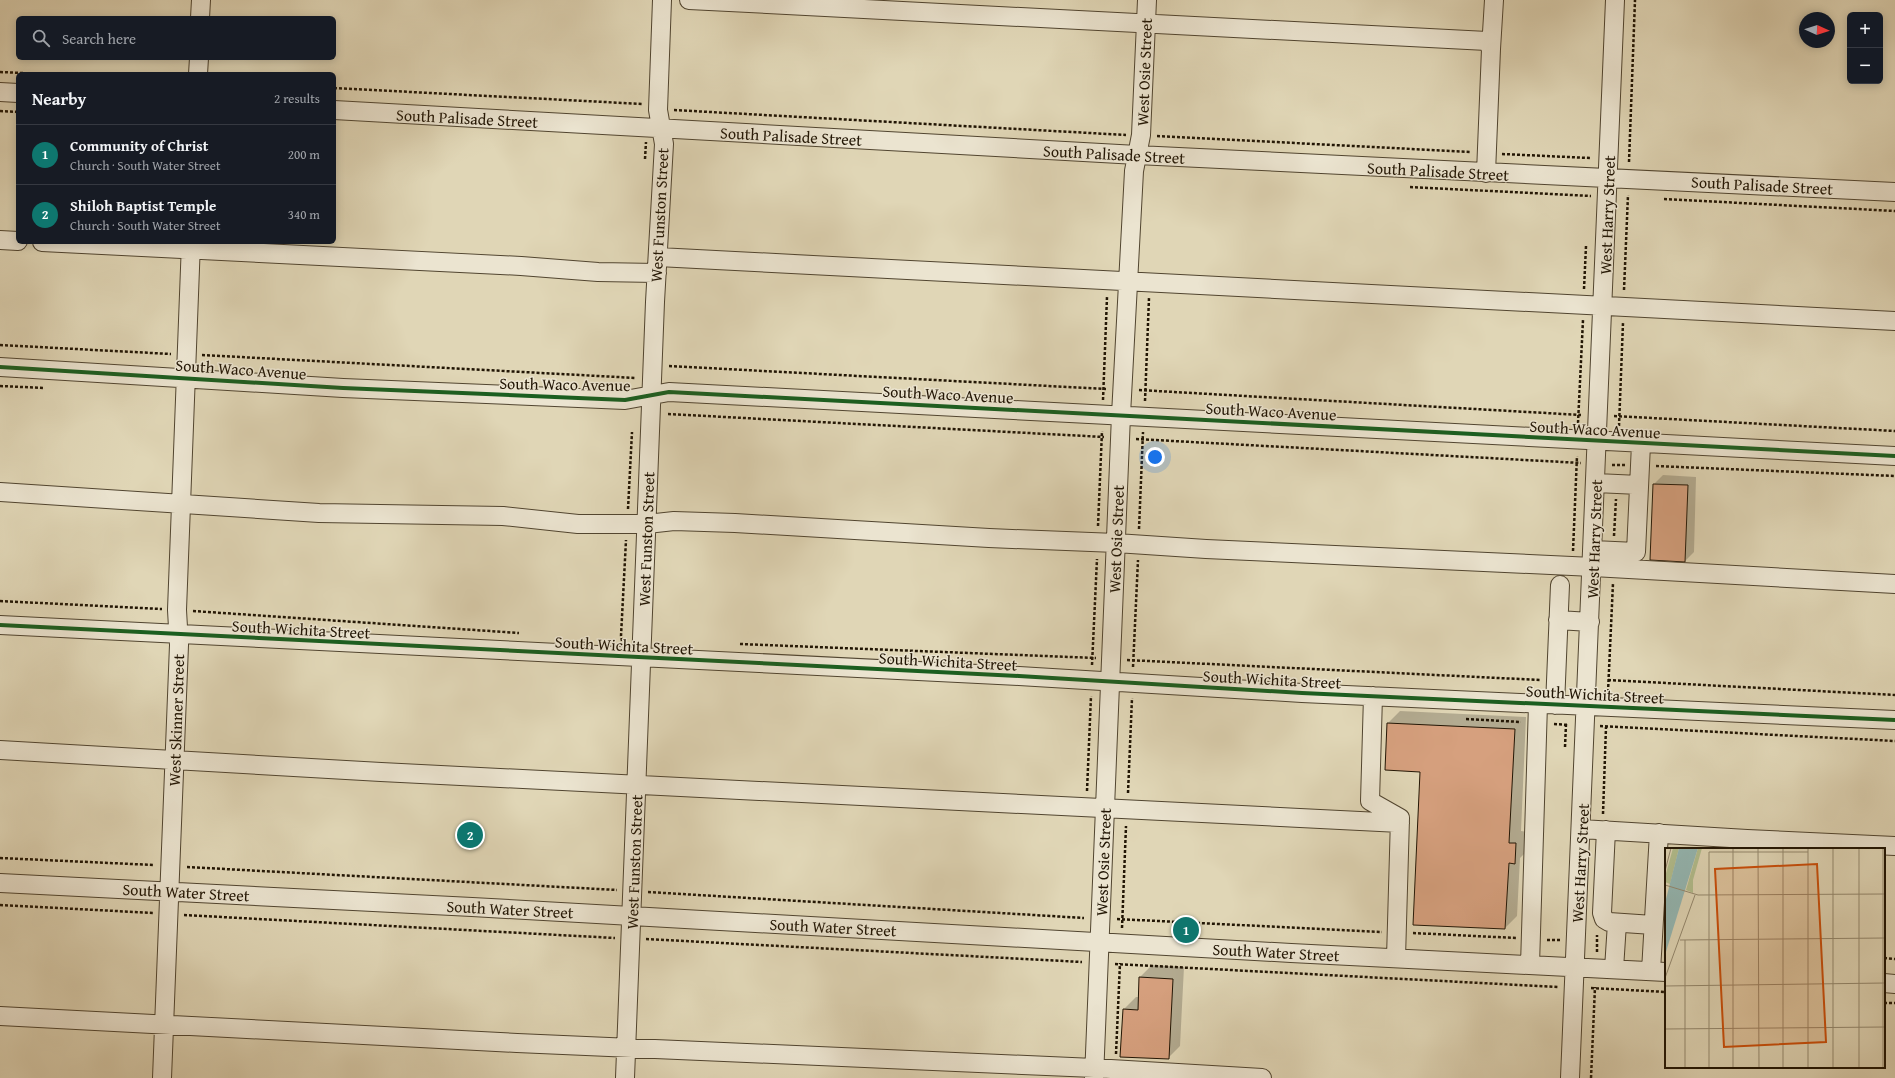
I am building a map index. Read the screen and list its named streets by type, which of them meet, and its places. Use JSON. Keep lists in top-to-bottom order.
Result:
{
  "streets": {
    "street": [
      "West Osie Street",
      "South Palisade Street",
      "West Funston Street",
      "West Harry Street",
      "South Waco Avenue",
      "South Wichita Street",
      "West Skinner Street",
      "South Water Street"
    ]
  },
  "crossings": [
    ["West Osie Street", "South Palisade Street"],
    ["West Osie Street", "South Waco Avenue"],
    ["West Osie Street", "South Wichita Street"],
    ["West Osie Street", "South Water Street"],
    ["South Palisade Street", "West Funston Street"],
    ["South Palisade Street", "West Harry Street"],
    ["West Funston Street", "South Waco Avenue"],
    ["West Funston Street", "South Wichita Street"],
    ["West Funston Street", "South Water Street"],
    ["West Harry Street", "South Waco Avenue"],
    ["West Harry Street", "South Wichita Street"],
    ["West Harry Street", "South Water Street"],
    ["South Waco Avenue", "West Skinner Street"],
    ["South Wichita Street", "West Skinner Street"],
    ["West Skinner Street", "South Water Street"]
  ],
  "north": "right",
  "page": {
    "map_buttons": ["+", "−"],
    "search": "Search here",
    "heading": ["Nearby", "2 results"],
    "list": [
      {
        "mark": "1",
        "name": "Community of Christ",
        "note": "Church · South Water Street",
        "value": "200 m"
      },
      {
        "mark": "2",
        "name": "Shiloh Baptist Temple",
        "note": "Church · South Water Street",
        "value": "340 m"
      }
    ],
    "pins": ["2", "1"]
  }
}
